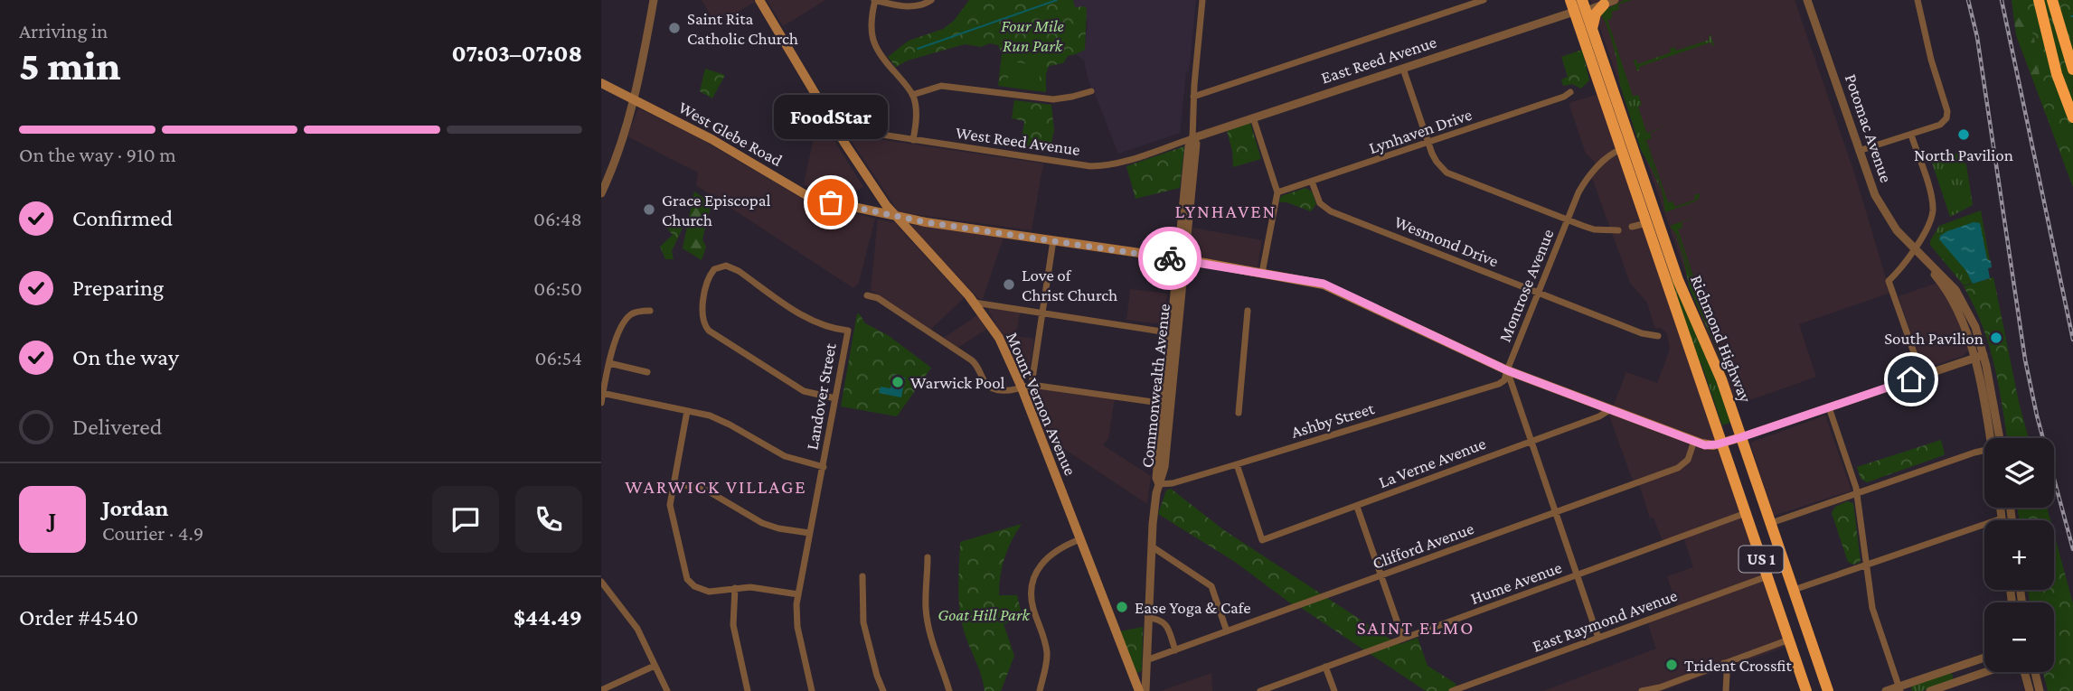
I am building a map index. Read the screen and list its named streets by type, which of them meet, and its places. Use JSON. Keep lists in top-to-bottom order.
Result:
{
  "streets": {
    "highway": ["Richmond Highway", "US 1"],
    "main road": ["West Glebe Road", "Mount Vernon Avenue"],
    "street": [
      "East Reed Avenue",
      "Potomac Avenue",
      "Lynhaven Drive",
      "West Reed Avenue",
      "Wesmond Drive",
      "Montrose Avenue",
      "Commonwealth Avenue",
      "Landover Street",
      "Ashby Street",
      "La Verne Avenue",
      "Clifford Avenue",
      "Hume Avenue",
      "East Raymond Avenue"
    ]
  },
  "crossings": [
    ["East Reed Avenue", "West Reed Avenue"],
    ["East Reed Avenue", "Richmond Highway"],
    ["East Reed Avenue", "Commonwealth Avenue"],
    ["Lynhaven Drive", "Wesmond Drive"],
    ["West Glebe Road", "Montrose Avenue"],
    ["West Glebe Road", "Richmond Highway"],
    ["West Glebe Road", "Commonwealth Avenue"],
    ["West Glebe Road", "Mount Vernon Avenue"],
    ["West Glebe Road", "Ashby Street"],
    ["West Glebe Road", "La Verne Avenue"],
    ["West Glebe Road", "Clifford Avenue"],
    ["West Reed Avenue", "Commonwealth Avenue"],
    ["West Reed Avenue", "Mount Vernon Avenue"],
    ["Wesmond Drive", "Montrose Avenue"],
    ["Montrose Avenue", "Richmond Highway"],
    ["Montrose Avenue", "Ashby Street"],
    ["Richmond Highway", "Hume Avenue"],
    ["Richmond Highway", "East Raymond Avenue"],
    ["Commonwealth Avenue", "Ashby Street"],
    ["Commonwealth Avenue", "Clifford Avenue"],
    ["Ashby Street", "La Verne Avenue"]
  ],
  "districts": ["LYNHAVEN", "WARWICK VILLAGE", "SAINT ELMO"],
  "parks": ["Four Mile Run Park", "Goat Hill Park"],
  "places": [
    "Saint Rita Catholic Church",
    "North Pavilion",
    "FoodStar",
    "Grace Episcopal Church",
    "Love of Christ Church",
    "South Pavilion",
    "Warwick Pool",
    "Ease Yoga & Cafe",
    "Trident Crossfit"
  ],
  "page": {
    "heading": ["5 min", "Arriving in", "07:03–07:08"],
    "panel": [
      "Jordan",
      "Courier · 4.9",
      "Order #4540",
      "$44.49"
    ],
    "bubble": "FoodStar",
    "bar": "On the way · 910 m",
    "list": [
      ["Confirmed", "06:48"],
      ["Preparing", "06:50"],
      ["On the way", "06:54"],
      "Delivered"
    ],
    "map_buttons": ["+", "−"],
    "round": "J"
  }
}
